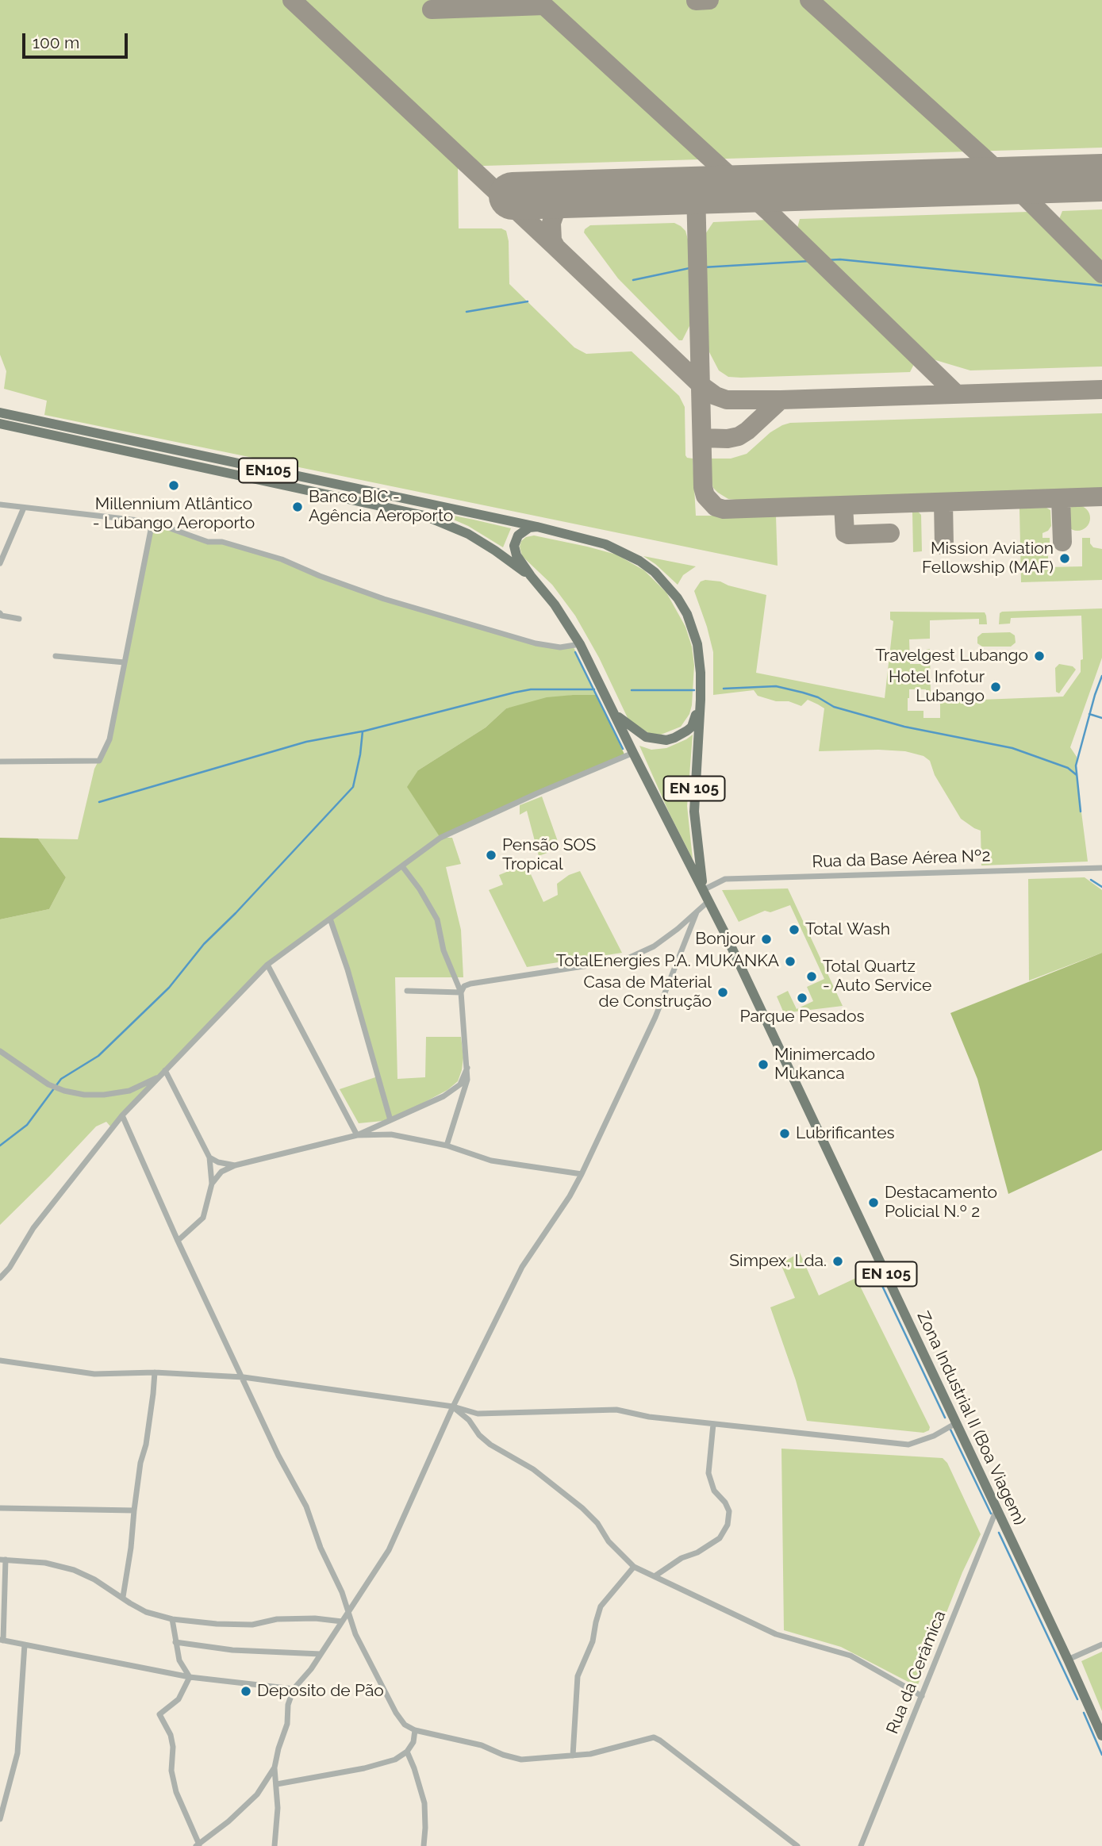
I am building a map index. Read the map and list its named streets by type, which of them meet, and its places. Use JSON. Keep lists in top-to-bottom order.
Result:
{
  "streets": {
    "main road": ["EN105", "EN 105", "Zona Industrial II (Boa Viagem)"],
    "street": ["Rua da Base Aérea Nº2", "Rua da Cerâmica"]
  },
  "crossings": [
    ["EN105", "EN 105"],
    ["EN 105", "Rua da Base Aérea Nº2"],
    ["EN 105", "Zona Industrial II (Boa Viagem)"],
    ["Rua da Base Aérea Nº2", "Zona Industrial II (Boa Viagem)"],
    ["Zona Industrial II (Boa Viagem)", "Rua da Cerâmica"]
  ],
  "places": [
    "Millennium Atlântico - Lubango Aeroporto",
    "Banco BIC - Agência Aeroporto",
    "Mission Aviation Fellowship (MAF)",
    "Travelgest Lubango",
    "Hotel Infotur Lubango",
    "Pensão SOS Tropical",
    "Total Wash",
    "Bonjour",
    "TotalEnergies P.A. MUKANKA",
    "Total Quartz - Auto Service",
    "Casa de Material de Construção",
    "Parque Pesados",
    "Minimercado Mukanca",
    "Lubrificantes",
    "Destacamento Policial N.º 2",
    "Simpex, Lda.",
    "Deposito de Pão"
  ],
  "scale_bar": "100 m"
}
